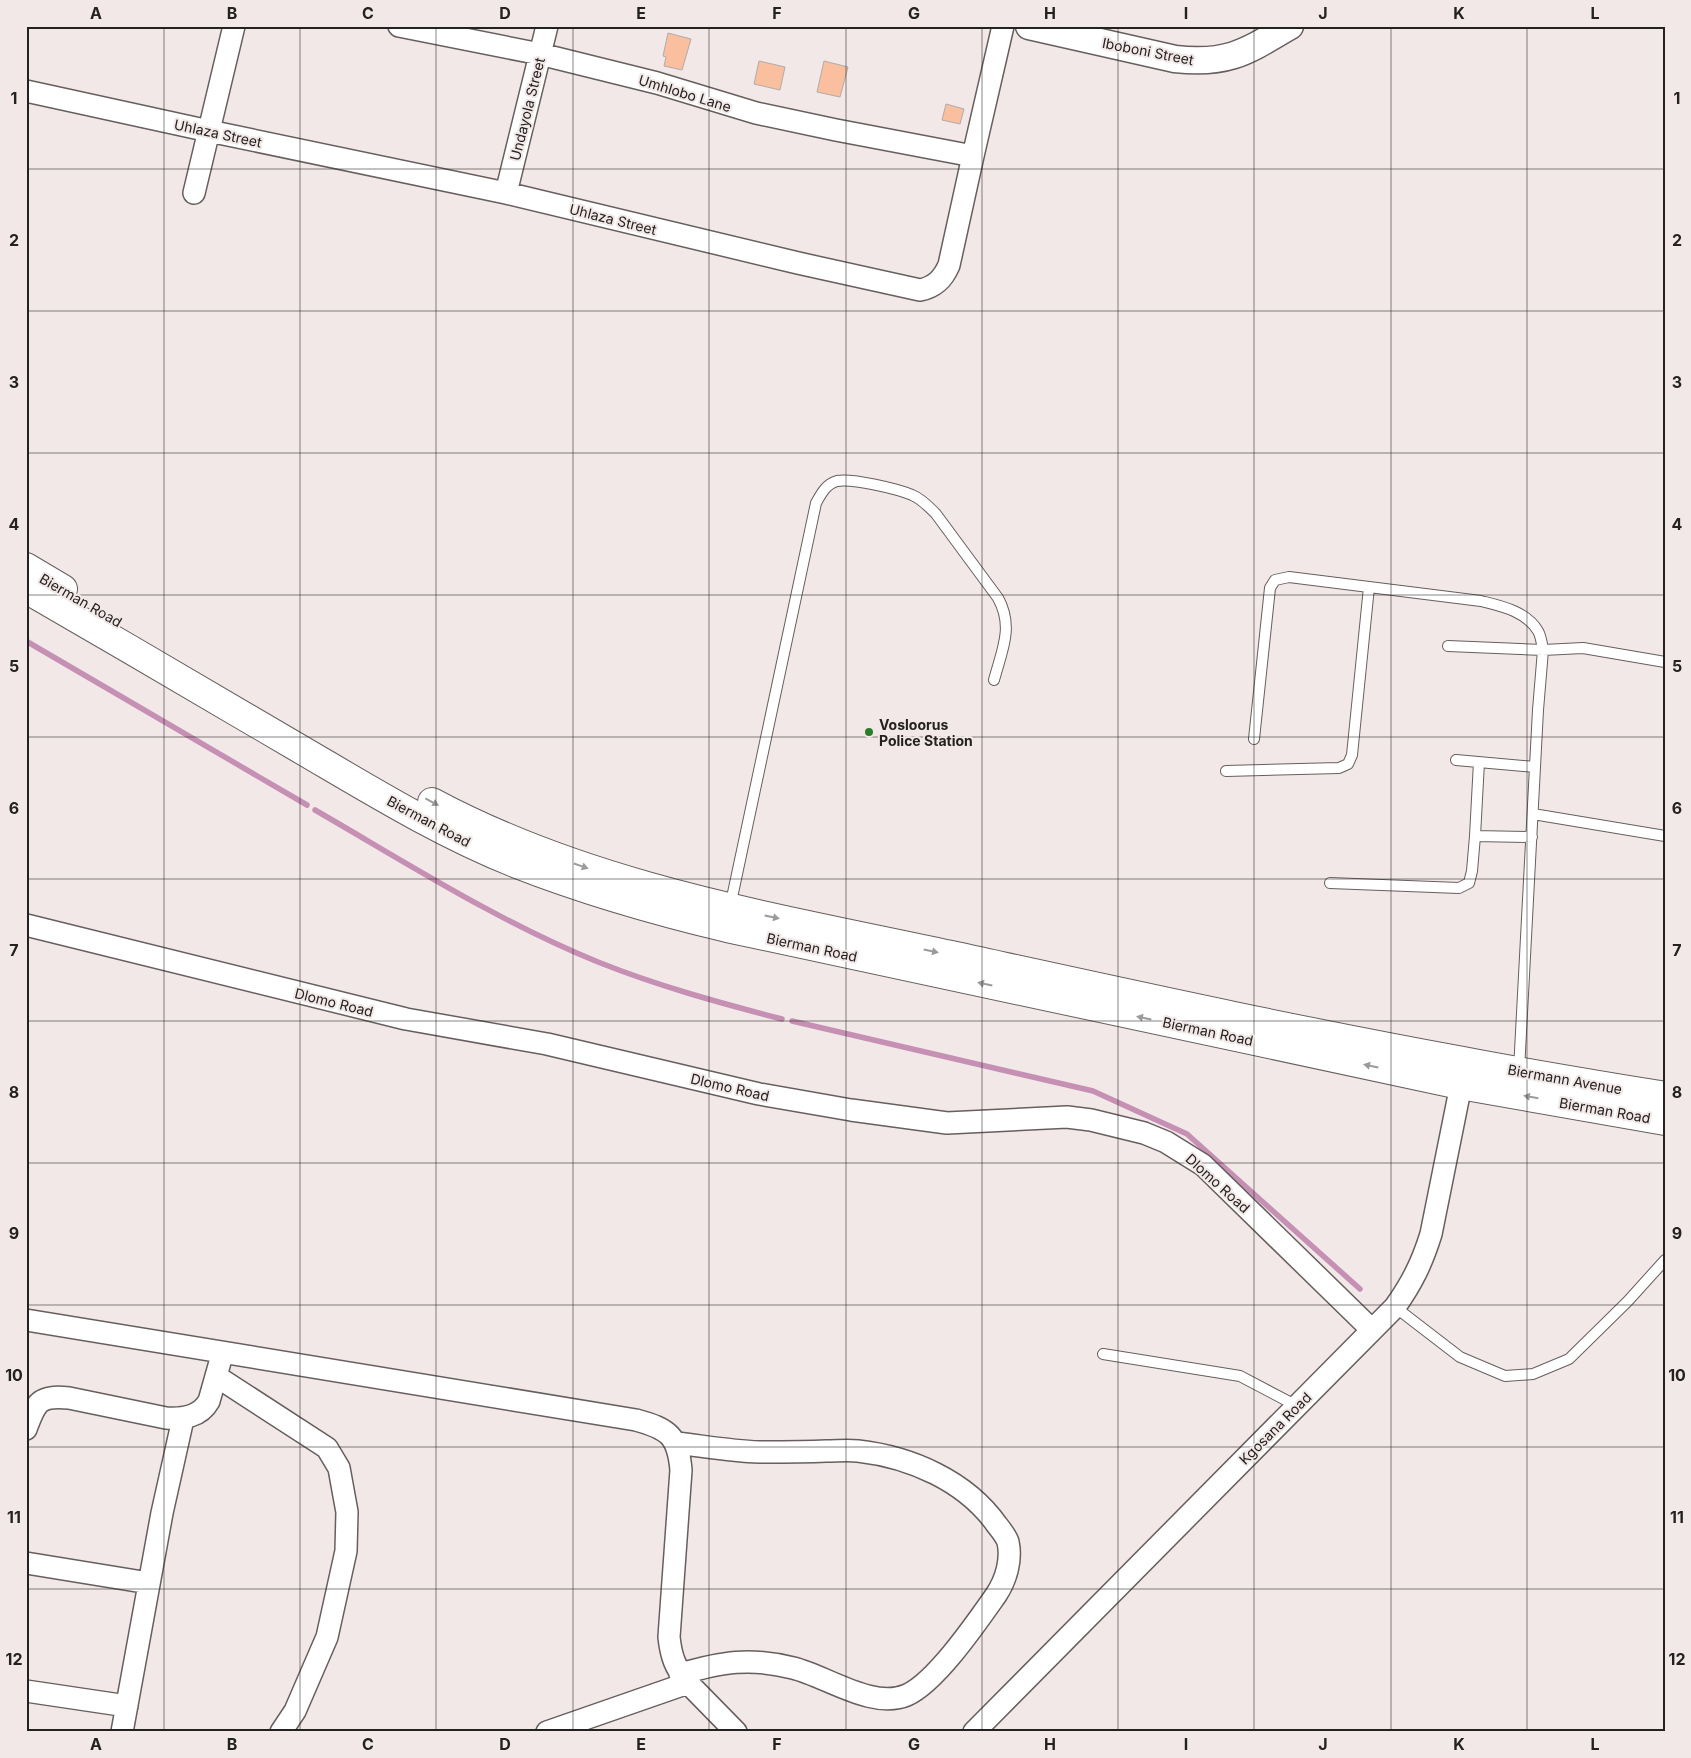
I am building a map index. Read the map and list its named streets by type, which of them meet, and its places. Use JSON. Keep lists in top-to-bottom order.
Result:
{
  "streets": {
    "main road": ["Bierman Road", "Biermann Avenue"],
    "street": [
      "Iboboni Street",
      "Umhlobo Lane",
      "Undayola Street",
      "Uhlaza Street",
      "Dlomo Road",
      "Kgosana Road"
    ]
  },
  "crossings": [
    ["Umhlobo Lane", "Undayola Street"],
    ["Umhlobo Lane", "Uhlaza Street"],
    ["Undayola Street", "Uhlaza Street"],
    ["Bierman Road", "Biermann Avenue"],
    ["Bierman Road", "Kgosana Road"],
    ["Dlomo Road", "Kgosana Road"],
    ["Biermann Avenue", "Kgosana Road"]
  ],
  "places": ["Vosloorus Police Station"],
  "grid": {
    "columns": [
      "A",
      "B",
      "C",
      "D",
      "E",
      "F",
      "G",
      "H",
      "I",
      "J",
      "K",
      "L"
    ],
    "rows": [
      "1",
      "2",
      "3",
      "4",
      "5",
      "6",
      "7",
      "8",
      "9",
      "10",
      "11",
      "12"
    ]
  }
}
